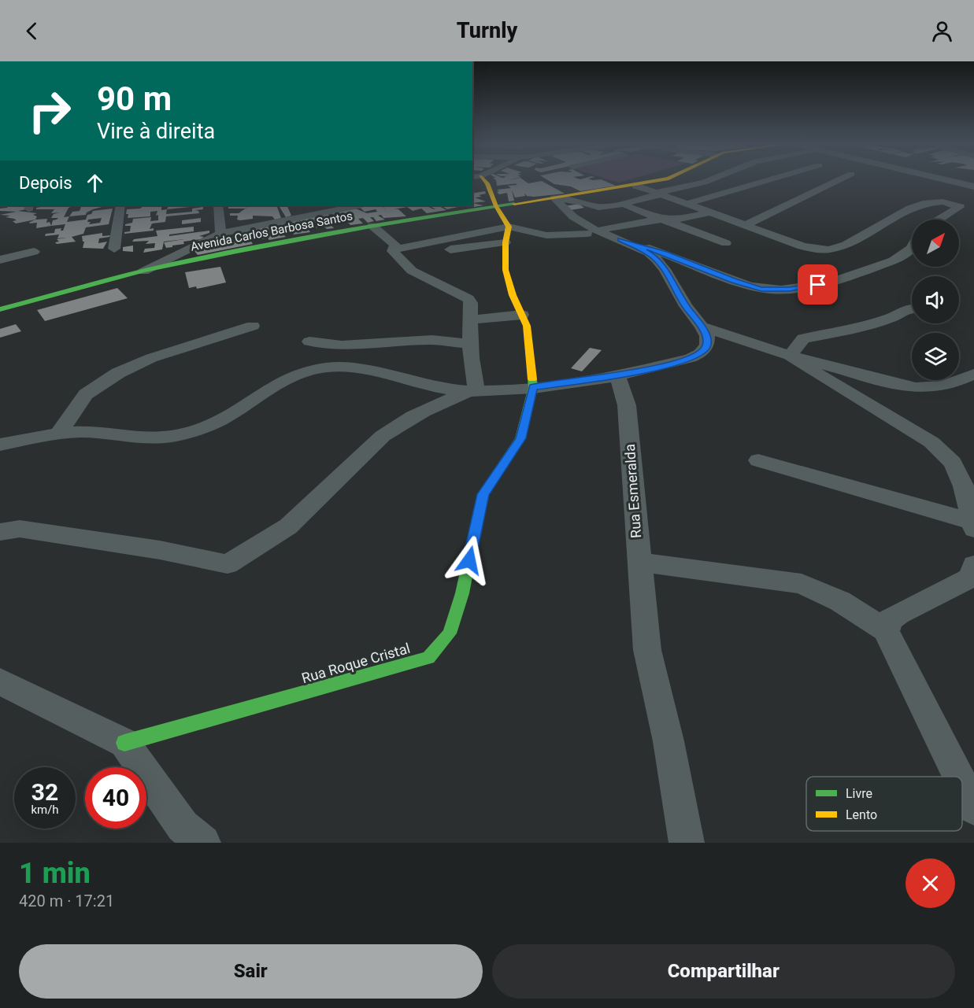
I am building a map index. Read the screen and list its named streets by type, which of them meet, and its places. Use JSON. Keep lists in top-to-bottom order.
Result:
{
  "streets": {
    "main road": ["Avenida Carlos Barbosa Santos", "Rua Roque Cristal"],
    "street": ["Rua Esmeralda"]
  },
  "legend": ["Livre", "Lento"],
  "north": "top right",
  "page": {
    "header": "Turnly",
    "turn": ["90 m", "Vire à direita"],
    "then": "Depois",
    "speed": "32 km/h",
    "limit": "40",
    "heading": ["1 min", "420 m · 17:21"],
    "buttons": ["Sair", "Compartilhar"]
  }
}
